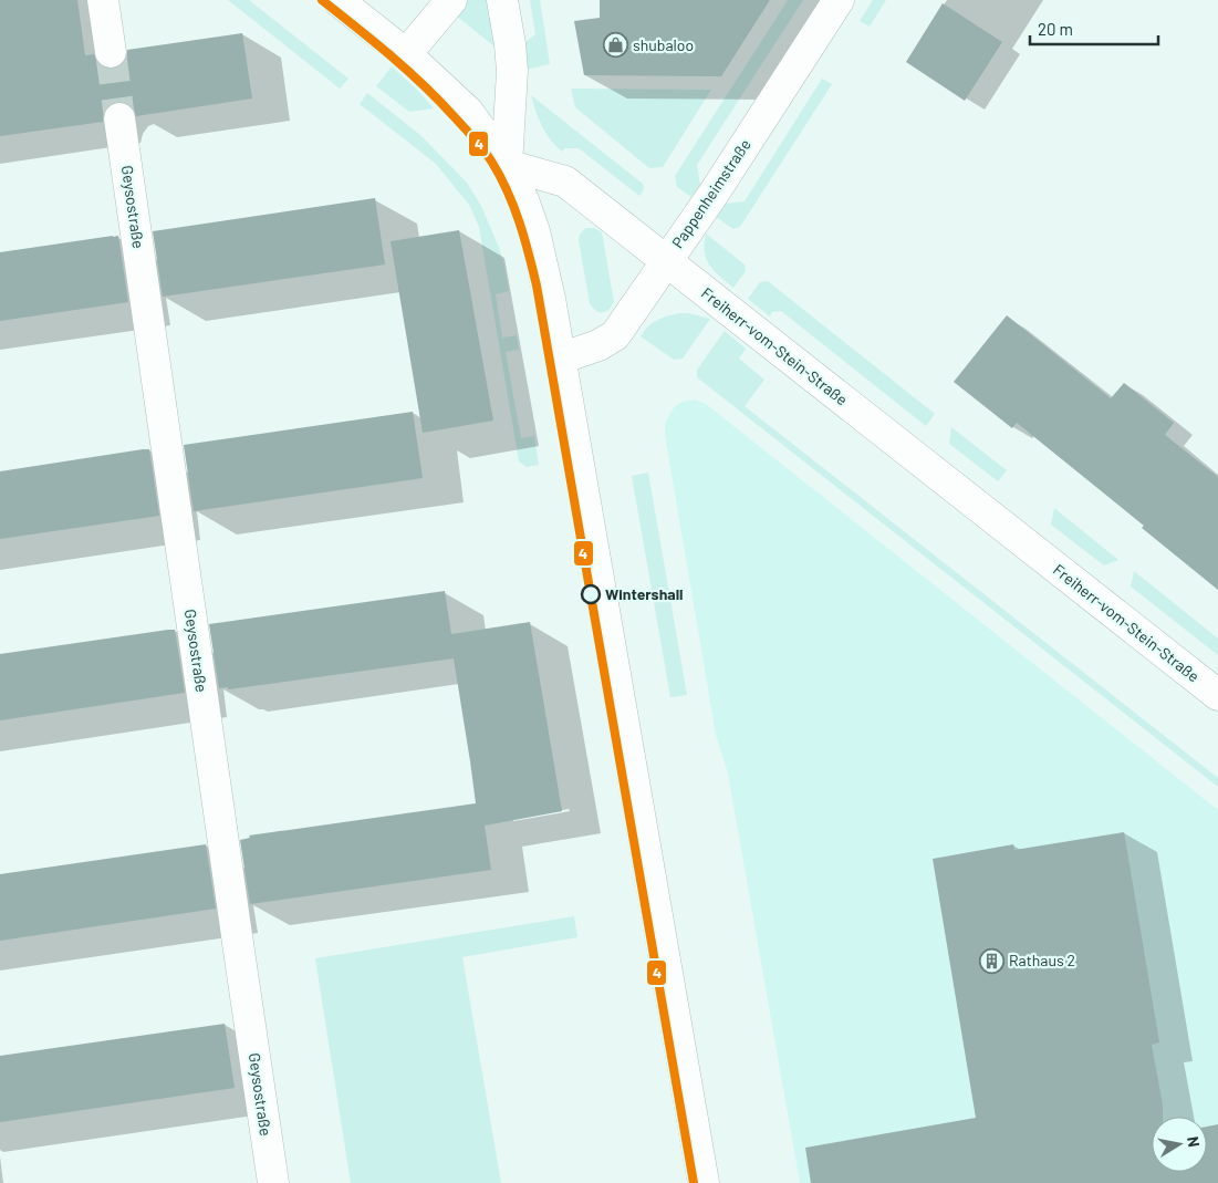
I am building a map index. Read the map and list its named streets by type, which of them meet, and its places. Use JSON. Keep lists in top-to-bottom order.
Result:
{
  "streets": {
    "street": ["Pappenheimstraße", "Geysostraße", "Freiherr-vom-Stein-Straße"]
  },
  "crossings": [
    ["Pappenheimstraße", "Freiherr-vom-Stein-Straße"]
  ],
  "places": {
    "shop": ["shubaloo"],
    "other": ["Wintershall"],
    "building": ["Rathaus 2"]
  },
  "lines": ["transit line 4"],
  "scale_bar": "20 m",
  "north": "right"
}
